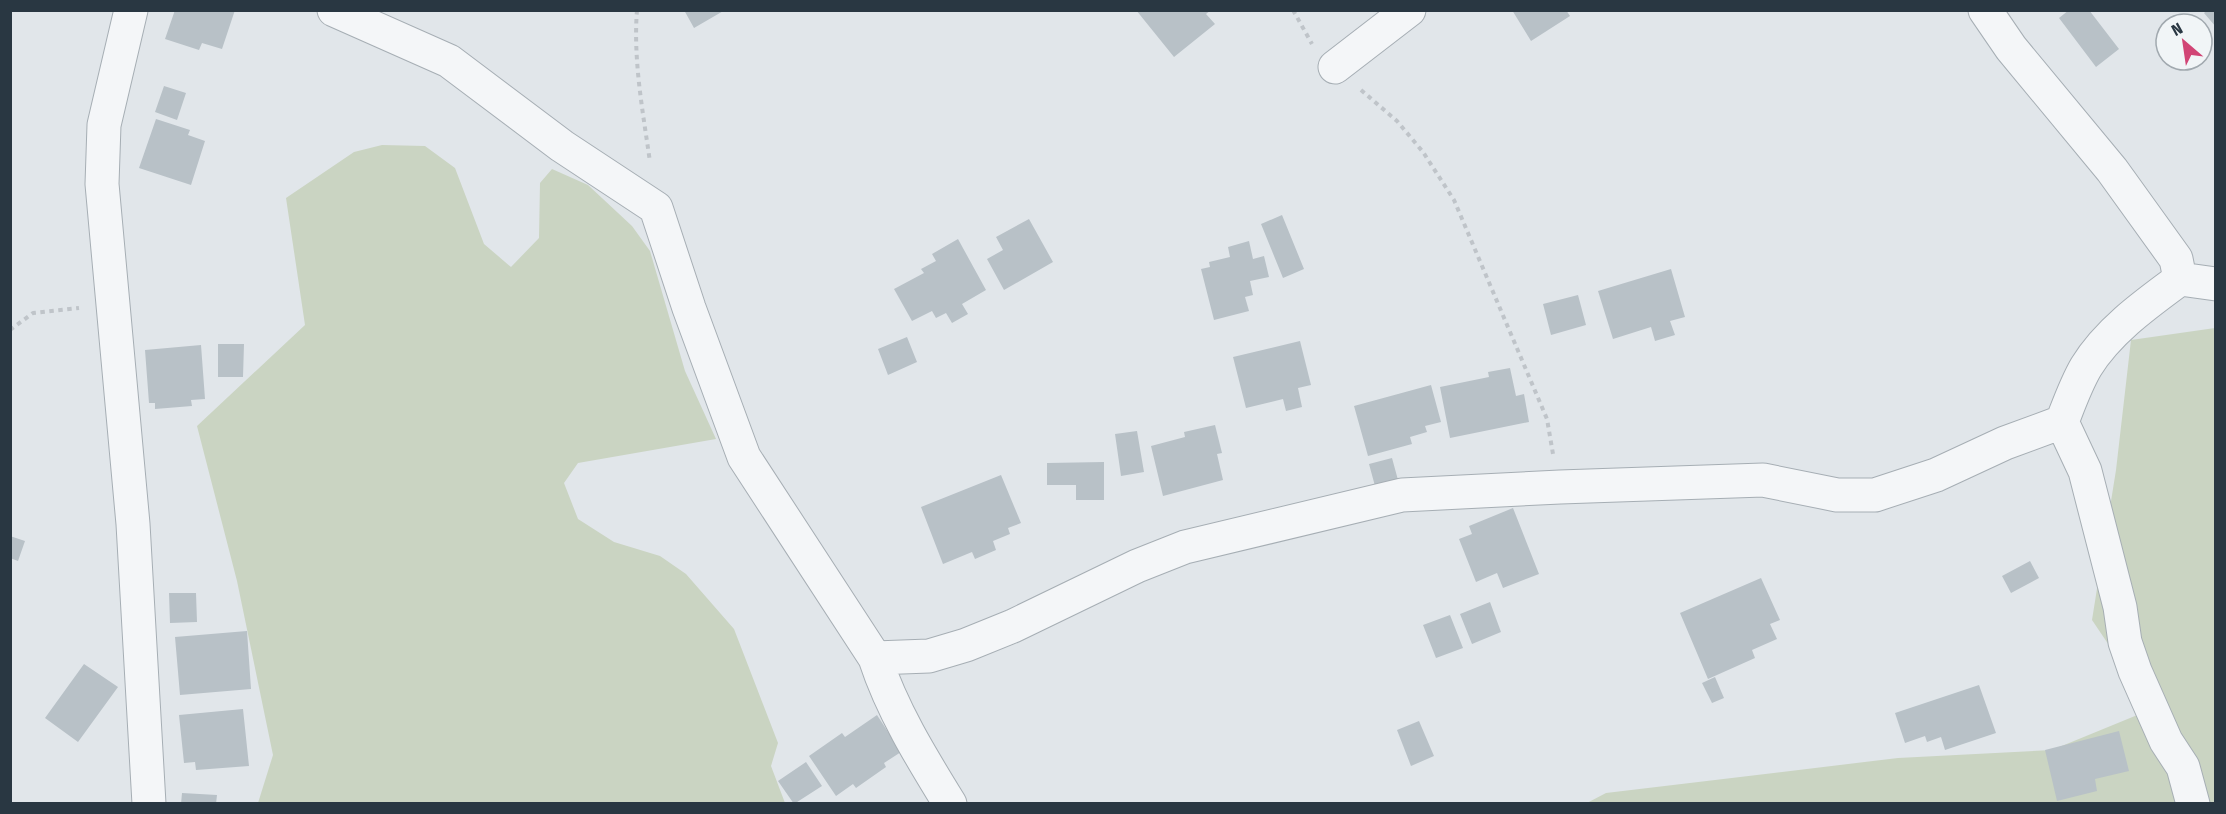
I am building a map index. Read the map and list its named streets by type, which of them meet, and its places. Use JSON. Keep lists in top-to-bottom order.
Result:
{
  "north": "top left"
}
